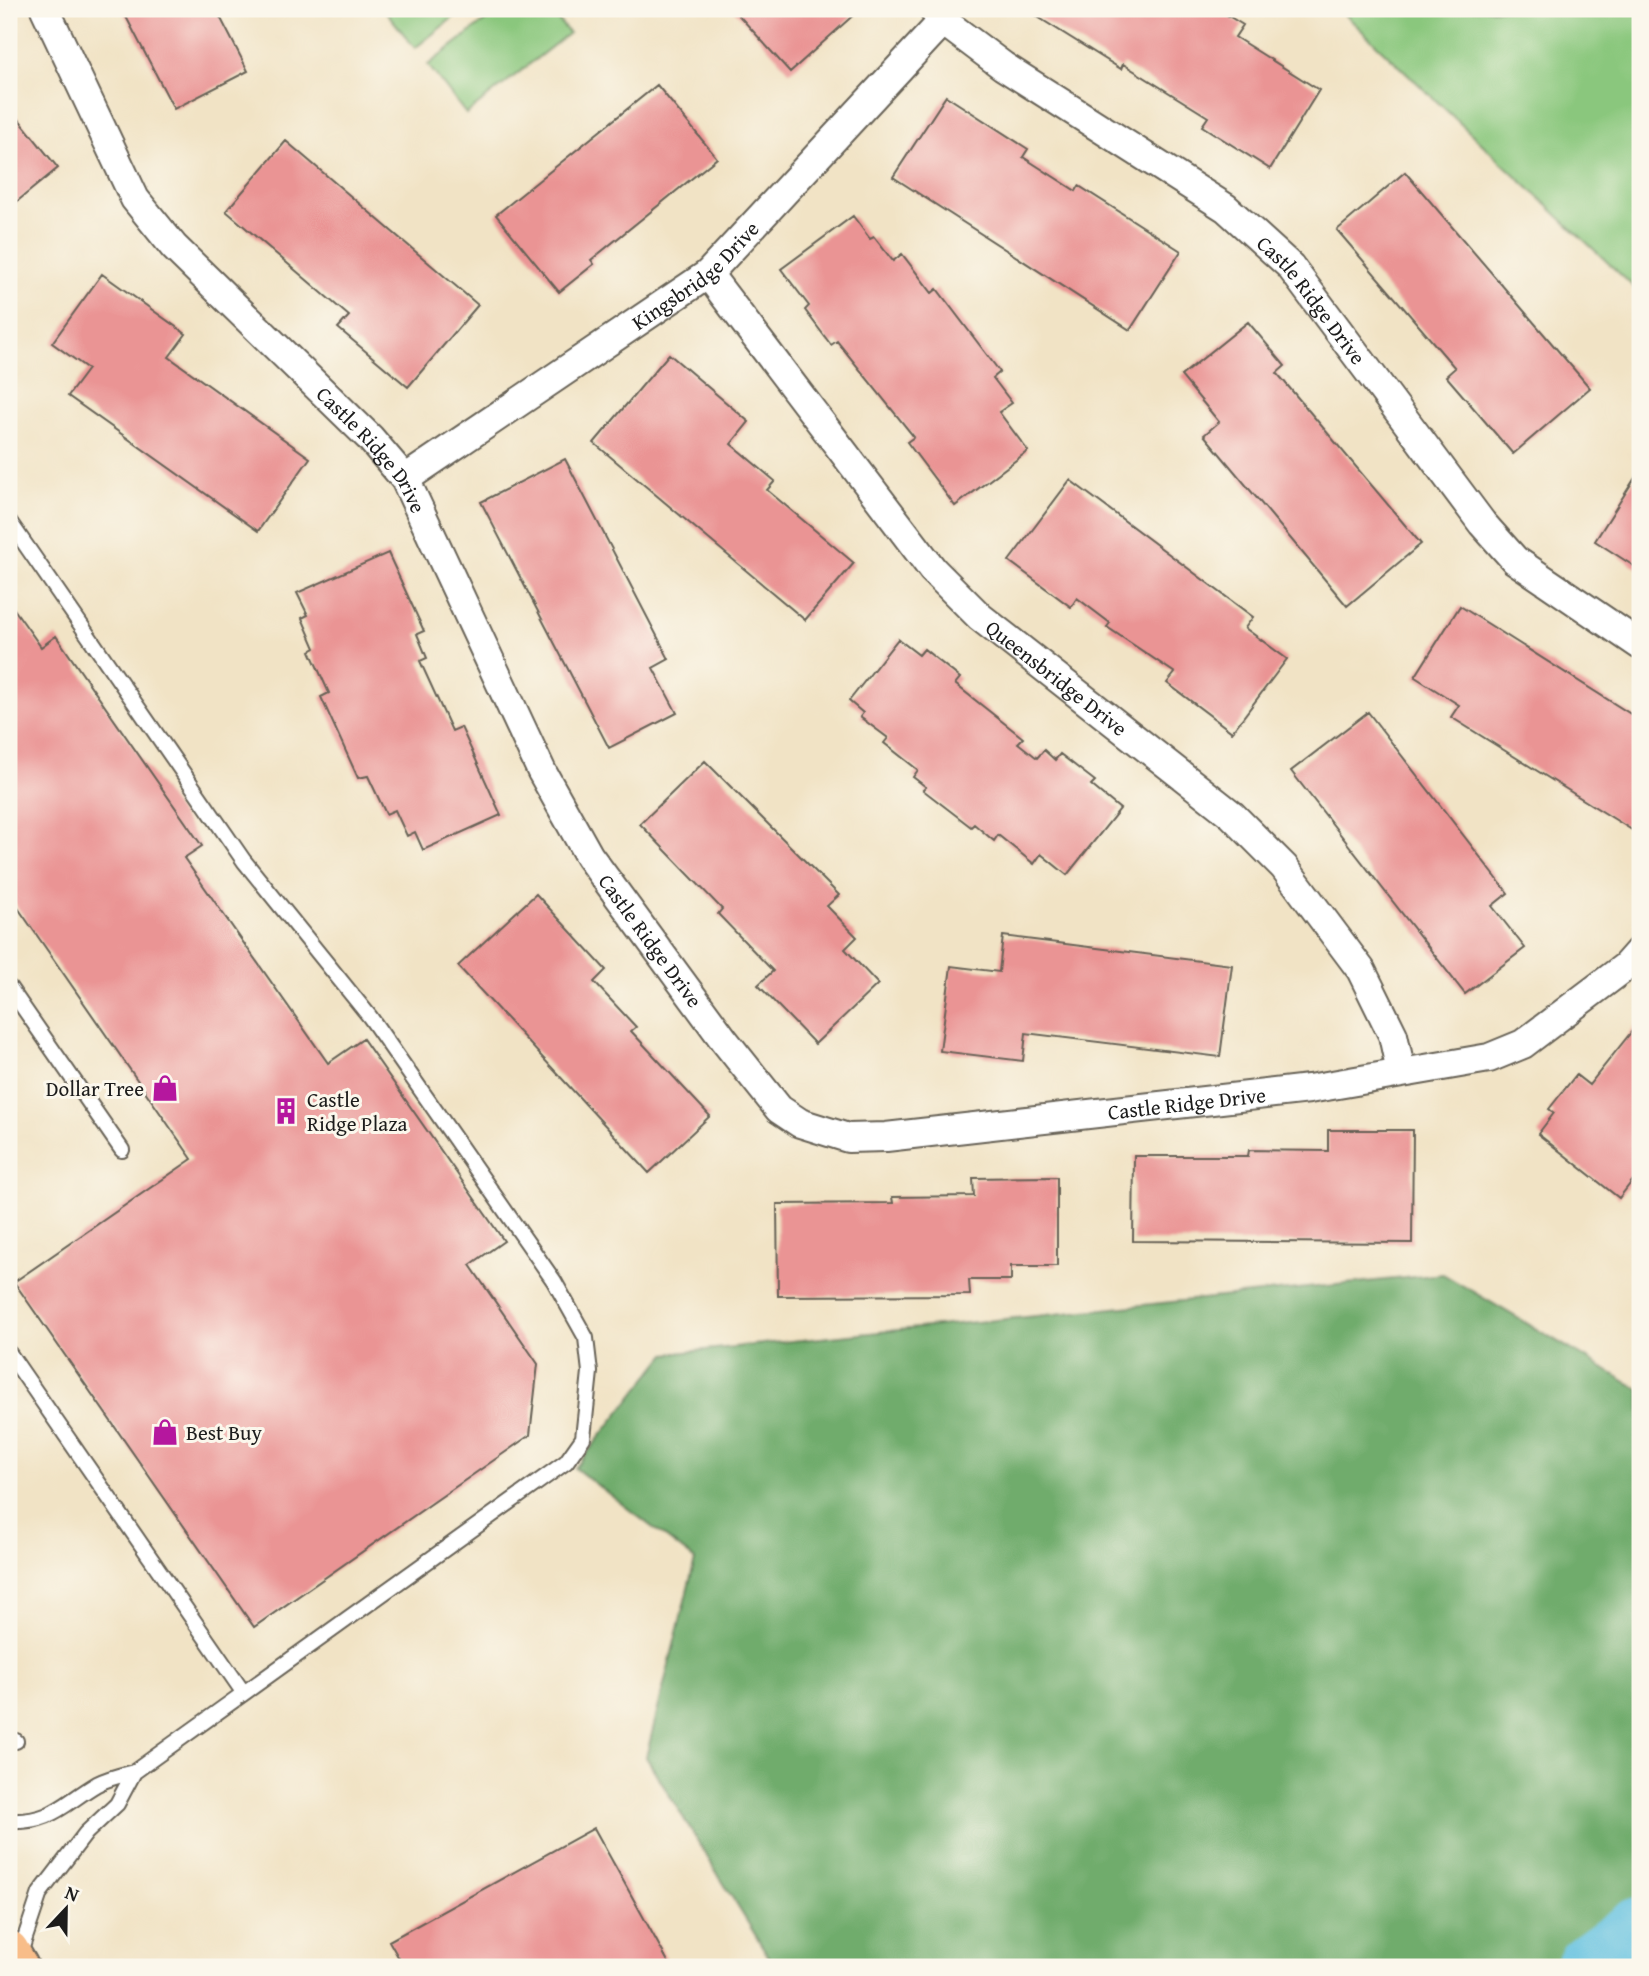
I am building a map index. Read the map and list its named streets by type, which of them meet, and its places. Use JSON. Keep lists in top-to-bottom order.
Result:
{
  "streets": {
    "street": ["Kingsbridge Drive", "Castle Ridge Drive", "Queensbridge Drive"]
  },
  "crossings": [
    ["Kingsbridge Drive", "Castle Ridge Drive"],
    ["Kingsbridge Drive", "Queensbridge Drive"],
    ["Castle Ridge Drive", "Queensbridge Drive"]
  ],
  "places": {
    "shop": ["Dollar Tree", "Best Buy"],
    "building": ["Castle Ridge Plaza"]
  },
  "north": "top"
}
